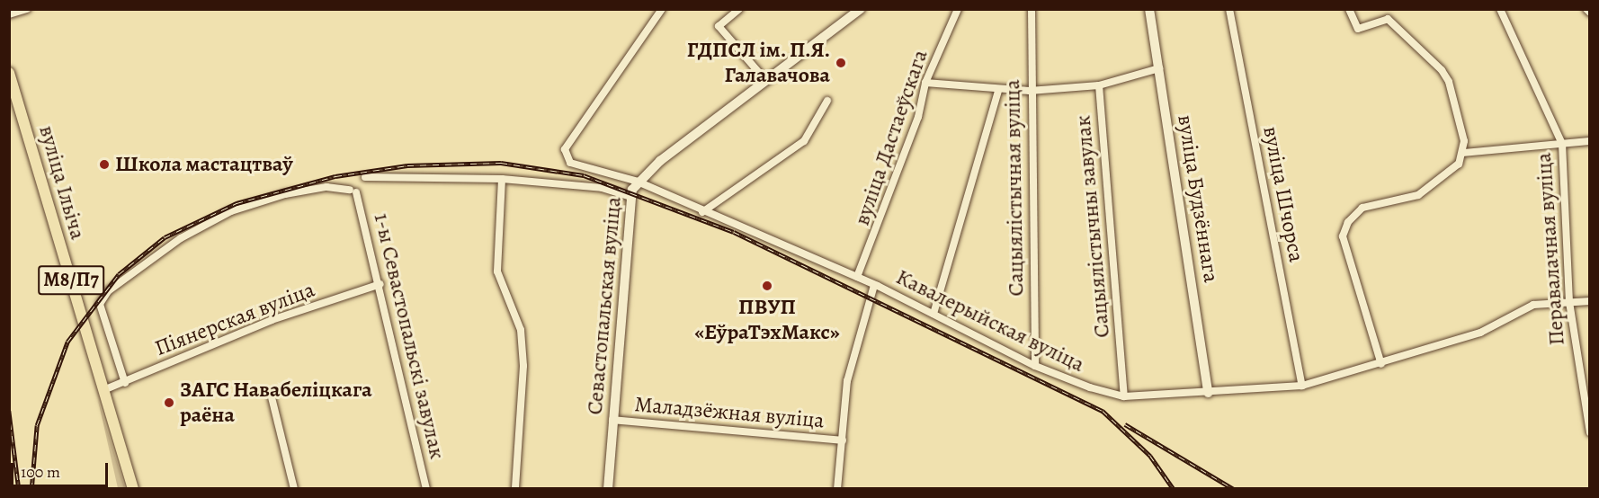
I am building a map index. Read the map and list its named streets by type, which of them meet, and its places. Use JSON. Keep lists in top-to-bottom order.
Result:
{
  "streets": {
    "main road": ["вуліца Ільіча", "М8/П7"],
    "street": [
      "вуліца Дастаеўскага",
      "Сацыялістычная вуліца",
      "вуліца Шчорса",
      "вуліца Будзённага",
      "Сацыялістычны завулак",
      "Перавалачная вуліца",
      "Севастопальская вуліца",
      "Піянерская вуліца",
      "Кавалерыйская вуліца",
      "1-ы Севастопальскі завулак",
      "Маладзёжная вуліца"
    ]
  },
  "crossings": [
    ["вуліца Ільіча", "Піянерская вуліца"],
    ["Сацыялістычная вуліца", "Кавалерыйская вуліца"],
    ["вуліца Шчорса", "Кавалерыйская вуліца"],
    ["вуліца Будзённага", "Кавалерыйская вуліца"],
    ["Сацыялістычны завулак", "Кавалерыйская вуліца"],
    ["Перавалачная вуліца", "Кавалерыйская вуліца"],
    ["Севастопальская вуліца", "Маладзёжная вуліца"],
    ["Піянерская вуліца", "1-ы Севастопальскі завулак"]
  ],
  "places": [
    "ГДПСЛ ім. П.Я. Галавачова",
    "Школа мастацтваў",
    "ПВУП «ЕўраТэхМакс»",
    "ЗАГС Навабеліцкага раёна"
  ],
  "scale_bar": "100 m"
}
